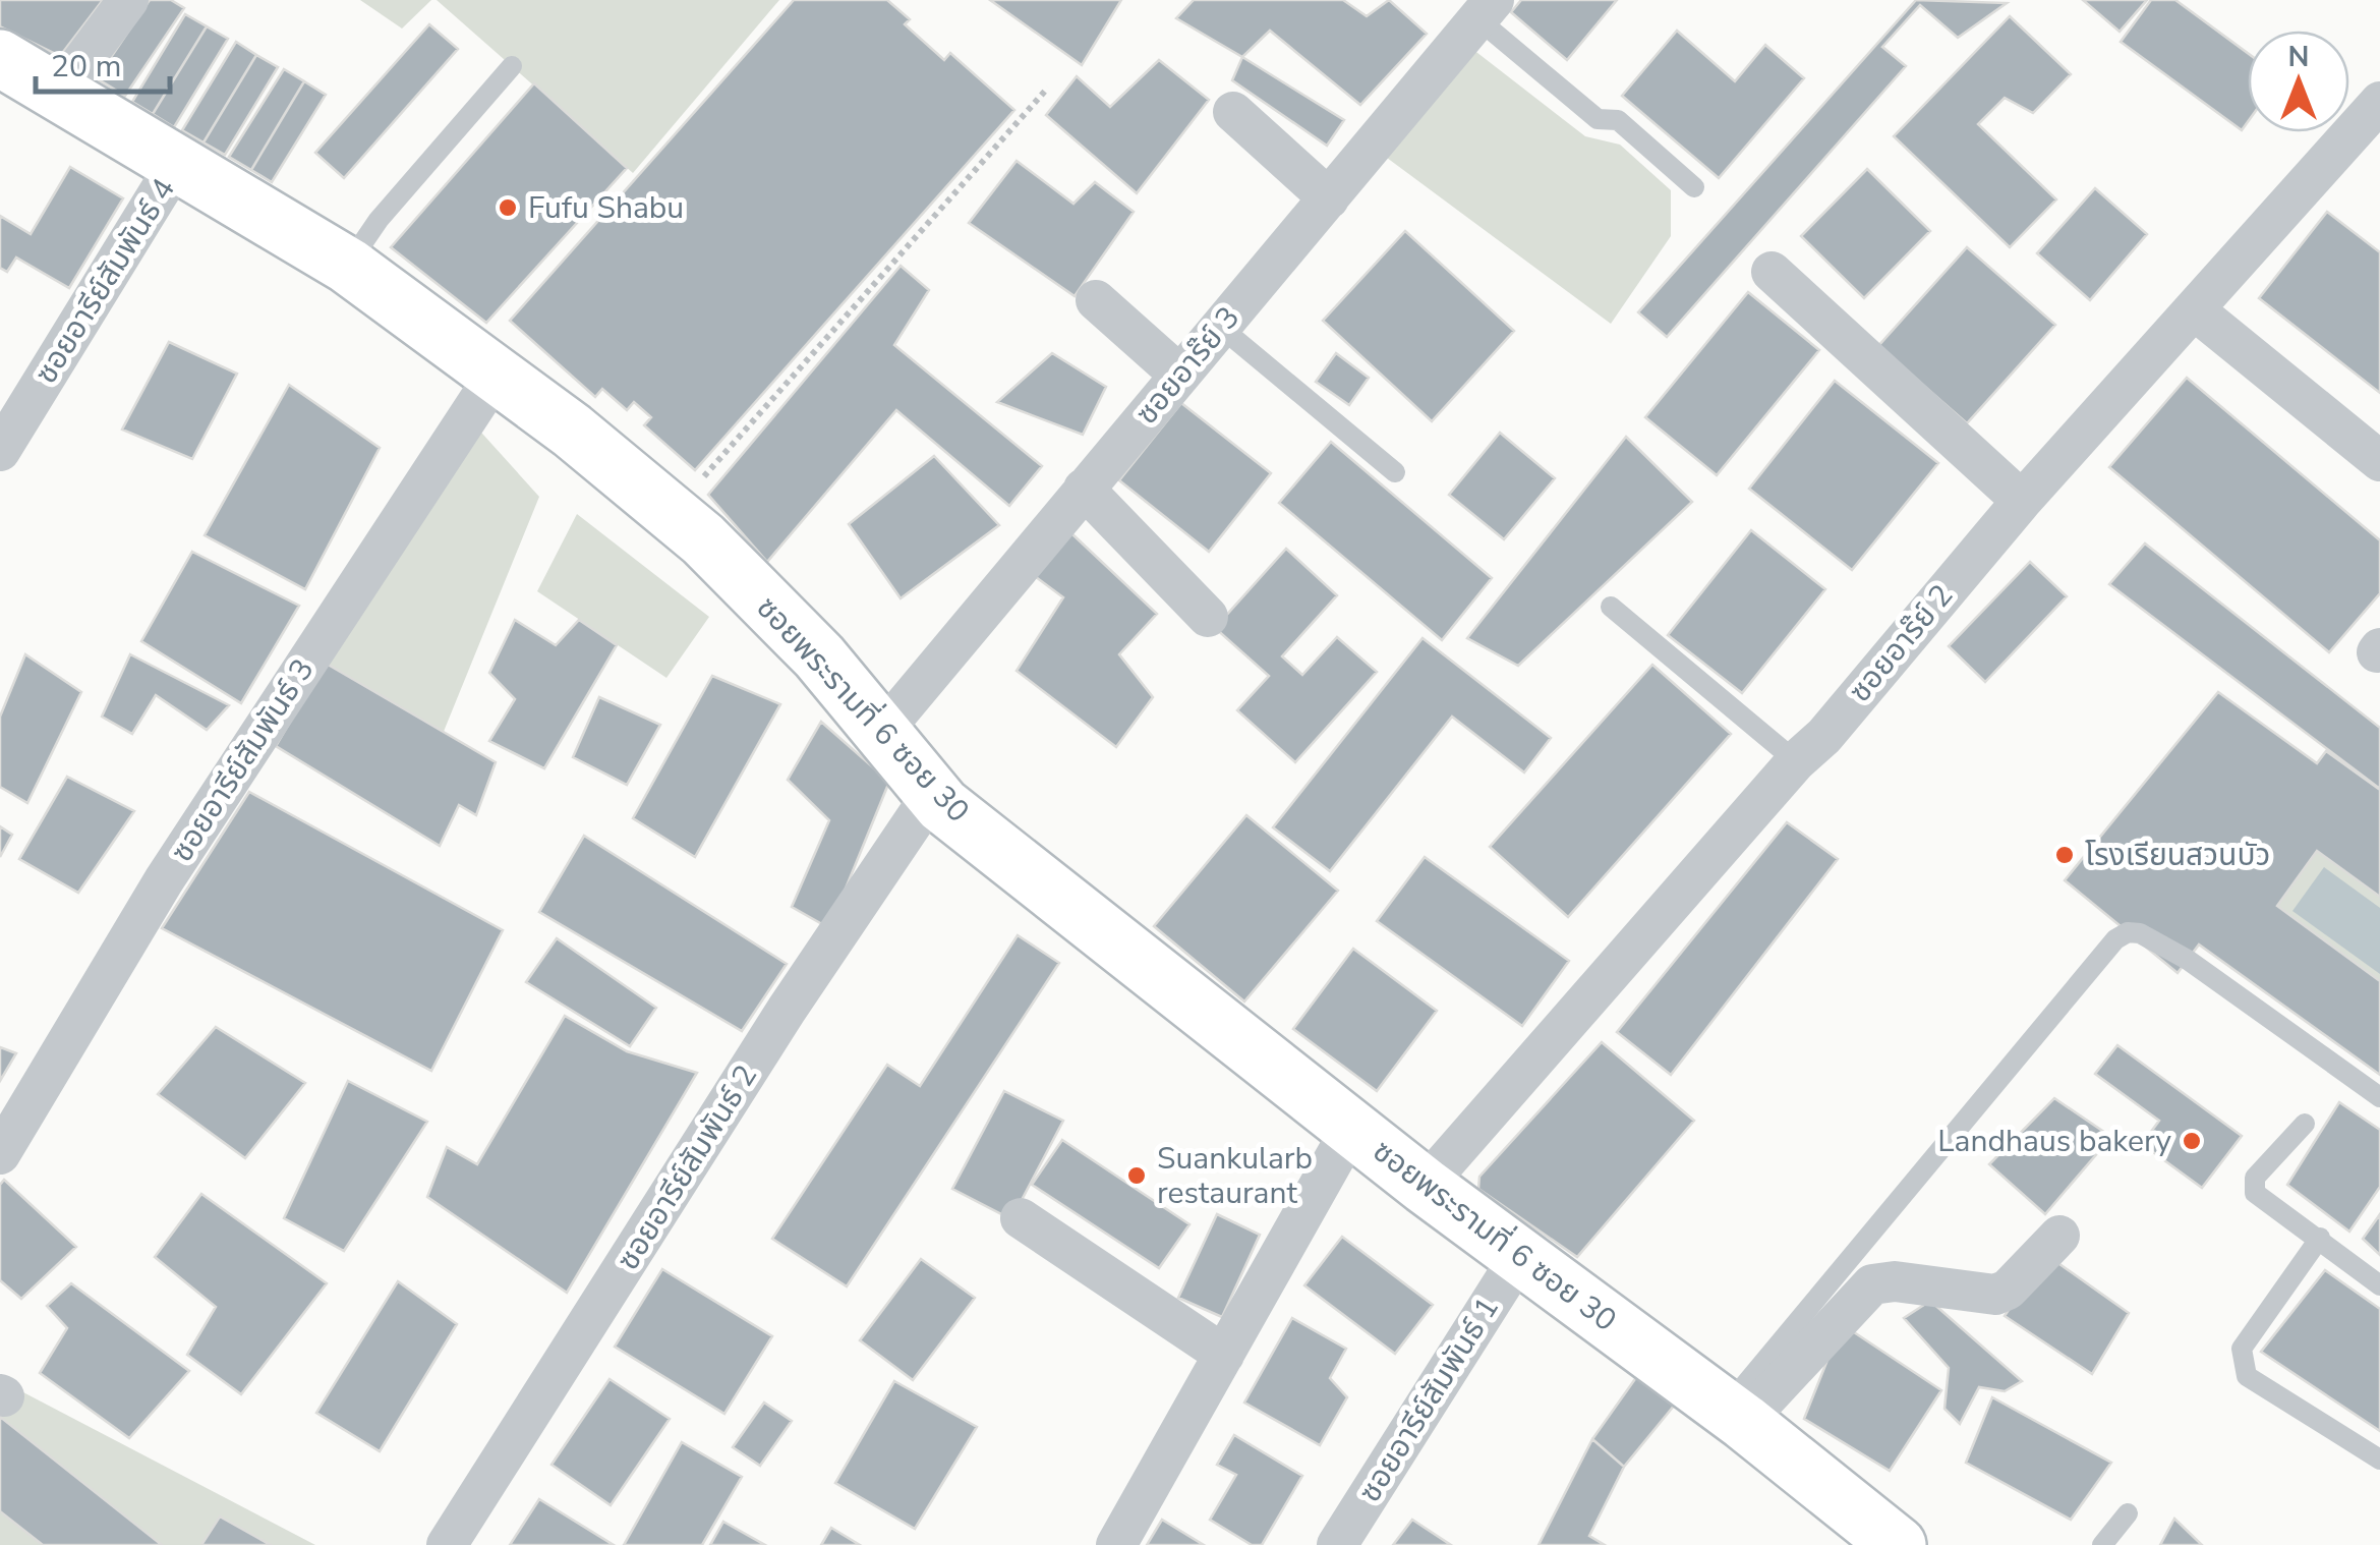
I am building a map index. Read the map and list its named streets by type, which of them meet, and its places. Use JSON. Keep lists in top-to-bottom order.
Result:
{
  "streets": {
    "street": [
      "ซอยอารีย์สัมพันธ์ 4",
      "ซอยอาร๊ย์ 3",
      "ซอยอาร๊ย์ 2",
      "ซอยพระรามที่ 6 ซอย 30",
      "ซอยอารีย์สัมพันธ์ 3",
      "ซอยอารีย์สัมพันธ์ 2",
      "ซอยอารีย์สัมพันธ์ 1"
    ]
  },
  "crossings": [
    ["ซอยอารีย์สัมพันธ์ 4", "ซอยพระรามที่ 6 ซอย 30"],
    ["ซอยอาร๊ย์ 3", "ซอยพระรามที่ 6 ซอย 30"],
    ["ซอยอาร๊ย์ 2", "ซอยพระรามที่ 6 ซอย 30"],
    ["ซอยพระรามที่ 6 ซอย 30", "ซอยอารีย์สัมพันธ์ 3"],
    ["ซอยพระรามที่ 6 ซอย 30", "ซอยอารีย์สัมพันธ์ 2"],
    ["ซอยพระรามที่ 6 ซอย 30", "ซอยอารีย์สัมพันธ์ 1"]
  ],
  "places": [
    "Fufu Shabu",
    "โรงเรียนสวนบัว",
    "Landhaus bakery",
    "Suankularb restaurant"
  ],
  "scale_bar": "20 m",
  "north": "top"
}
